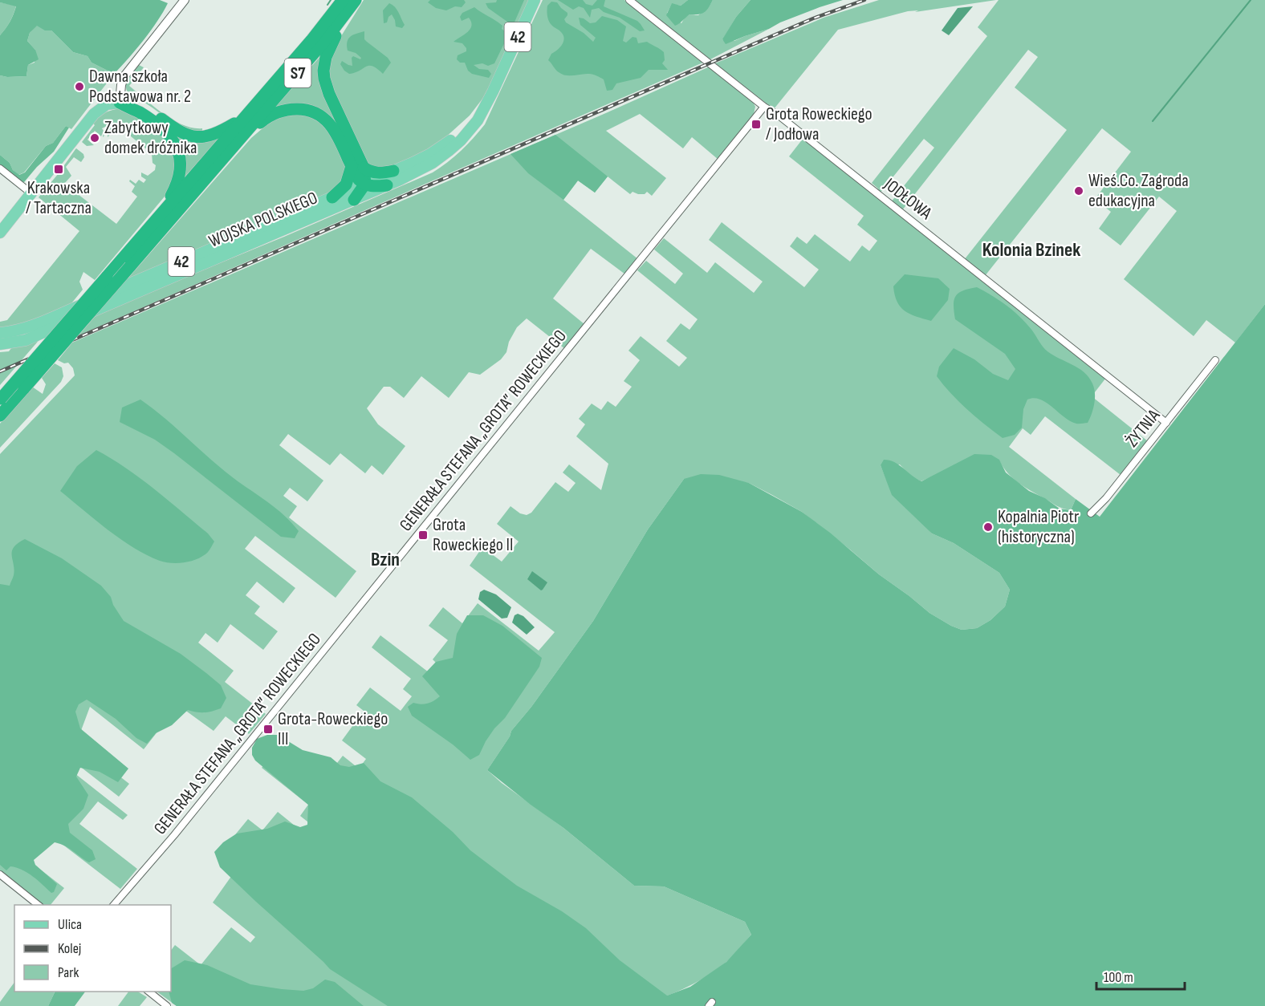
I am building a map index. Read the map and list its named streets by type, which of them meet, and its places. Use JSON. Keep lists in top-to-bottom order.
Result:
{
  "streets": {
    "highway": ["S7"],
    "main road": ["42", "WOJSKA POLSKIEGO"],
    "street": ["JODŁOWA", "ŻYTNIA", "GENERAŁA STEFANA „GROTA” ROWECKIEGO"]
  },
  "crossings": [
    ["JODŁOWA", "ŻYTNIA"],
    ["JODŁOWA", "GENERAŁA STEFANA „GROTA” ROWECKIEGO"]
  ],
  "districts": ["Kolonia Bzinek", "Bzin"],
  "places": {
    "other": [
      "Dawna szkoła Podstawowa nr. 2",
      "Zabytkowy domek dróżnika",
      "Wieś.Co. Zagroda edukacyjna",
      "Kopalnia Piotr (historyczna)"
    ],
    "transit": [
      "Grota Roweckiego / Jodłowa",
      "Krakowska / Tartaczna",
      "Grota Roweckiego II",
      "Grota-Roweckiego III"
    ]
  },
  "legend": ["Ulica", "Kolej", "Park"],
  "scale_bar": "100 m"
}
